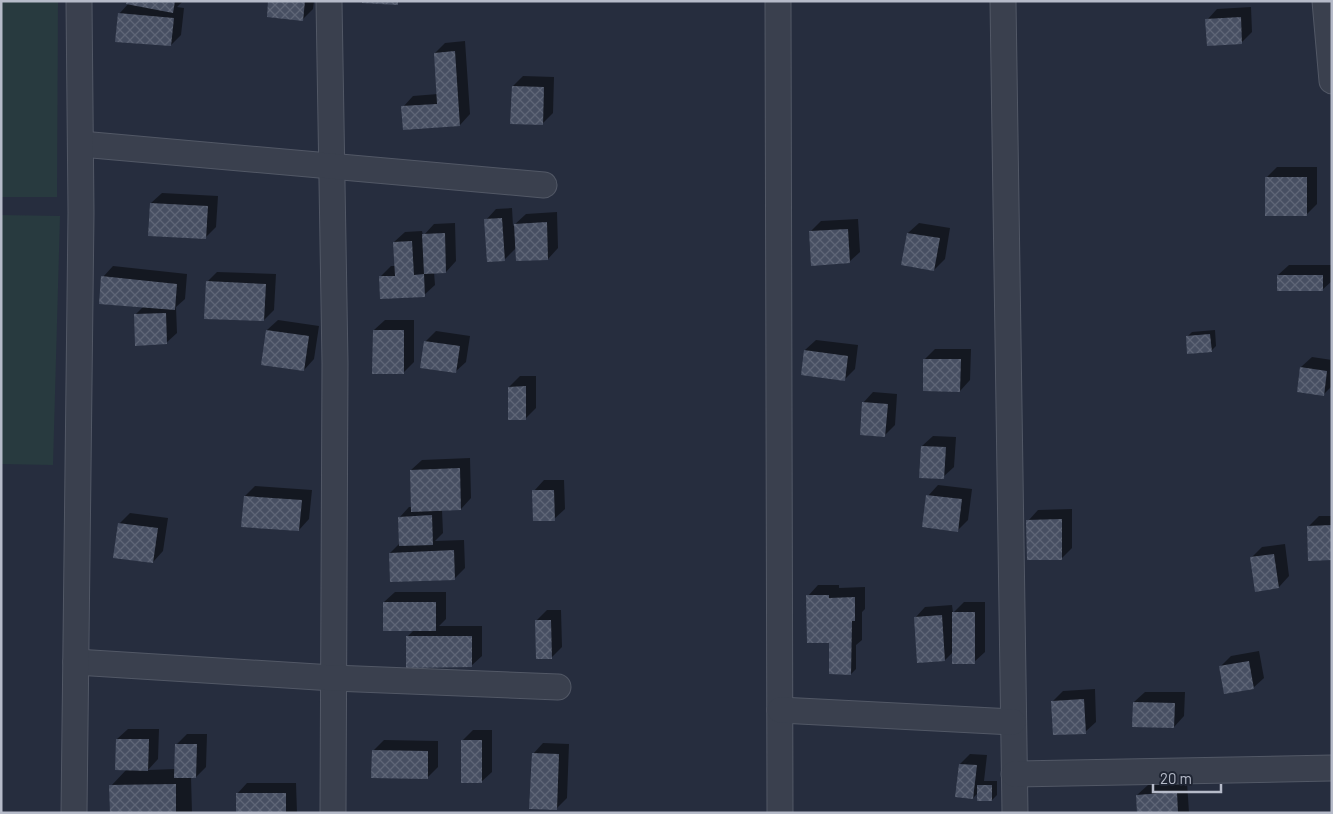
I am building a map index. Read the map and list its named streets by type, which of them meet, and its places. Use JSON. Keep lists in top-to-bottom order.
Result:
{
  "scale_bar": "20 m"
}
